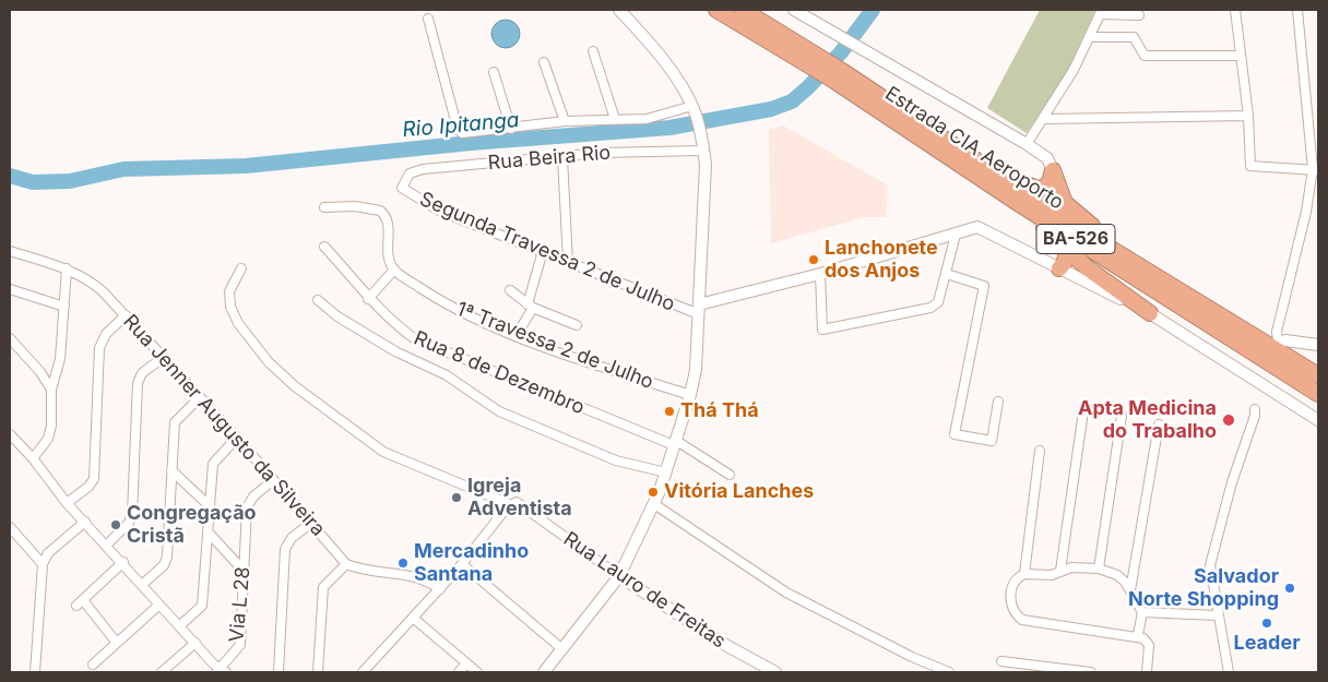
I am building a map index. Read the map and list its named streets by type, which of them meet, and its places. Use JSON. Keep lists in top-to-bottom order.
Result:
{
  "streets": {
    "highway": ["Estrada CIA Aeroporto", "BA-526"],
    "street": [
      "Rua Beira Rio",
      "Segunda Travessa 2 de Julho",
      "1ª Travessa 2 de Julho",
      "Rua 8 de Dezembro",
      "Rua Jenner Augusto da Silveira",
      "Rua Lauro de Freitas",
      "Via L 28"
    ]
  },
  "crossings": [
    ["Rua Beira Rio", "Segunda Travessa 2 de Julho"],
    ["Rua Jenner Augusto da Silveira", "Via L 28"]
  ],
  "water": ["Rio Ipitanga"],
  "places": [
    "Lanchonete dos Anjos",
    "Thá Thá",
    "Apta Medicina do Trabalho",
    "Vitória Lanches",
    "Igreja Adventista",
    "Congregação Cristã",
    "Mercadinho Santana",
    "Salvador Norte Shopping",
    "Leader"
  ]
}
